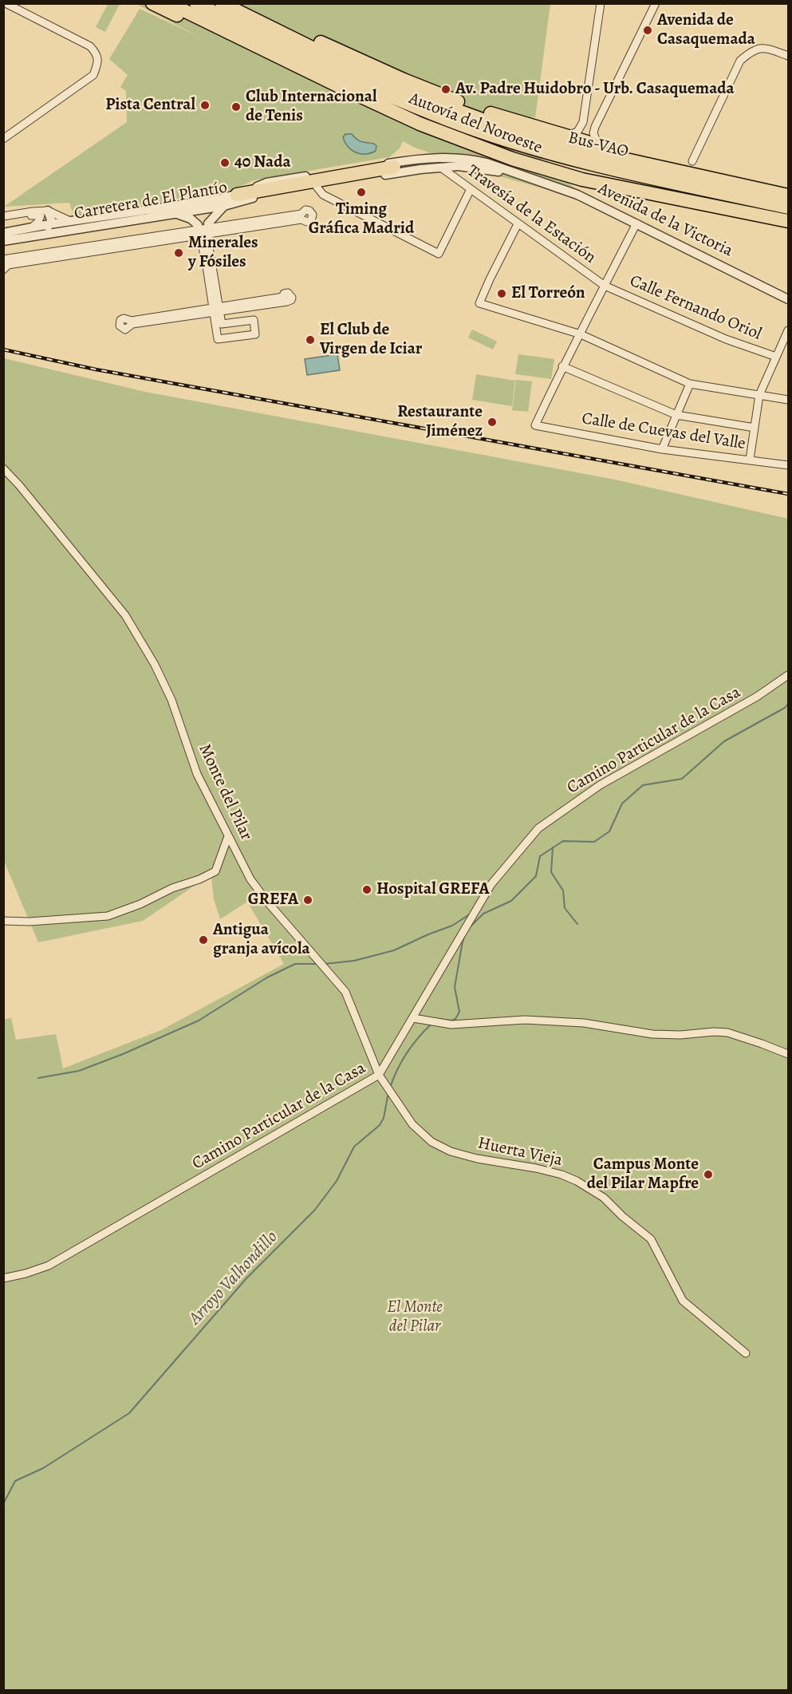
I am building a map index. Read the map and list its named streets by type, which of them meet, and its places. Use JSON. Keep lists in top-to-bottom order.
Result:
{
  "streets": {
    "highway": ["Autovía del Noroeste", "Bus-VAO"],
    "street": [
      "Carretera de El Plantío",
      "Travesía de la Estación",
      "Avenida de la Victoria",
      "Calle Fernando Oriol",
      "Calle de Cuevas del Valle",
      "Camino Particular de la Casa",
      "Monte del Pilar",
      "Huerta Vieja"
    ]
  },
  "crossings": [
    ["Carretera de El Plantío", "Travesía de la Estación"],
    ["Carretera de El Plantío", "Avenida de la Victoria"],
    ["Travesía de la Estación", "Calle Fernando Oriol"],
    ["Camino Particular de la Casa", "Monte del Pilar"],
    ["Monte del Pilar", "Huerta Vieja"]
  ],
  "water": ["Arroyo Valhondillo"],
  "parks": ["El Monte del Pilar"],
  "places": [
    "Avenida de Casaquemada",
    "Av. Padre Huidobro - Urb. Casaquemada",
    "Pista Central",
    "Club Internacional de Tenis",
    "40 Nada",
    "Timing Gráfica Madrid",
    "Minerales y Fósiles",
    "El Torreón",
    "El Club de Virgen de Iciar",
    "Restaurante Jiménez",
    "Hospital GREFA",
    "GREFA",
    "Antigua granja avícola",
    "Campus Monte del Pilar Mapfre"
  ]
}
